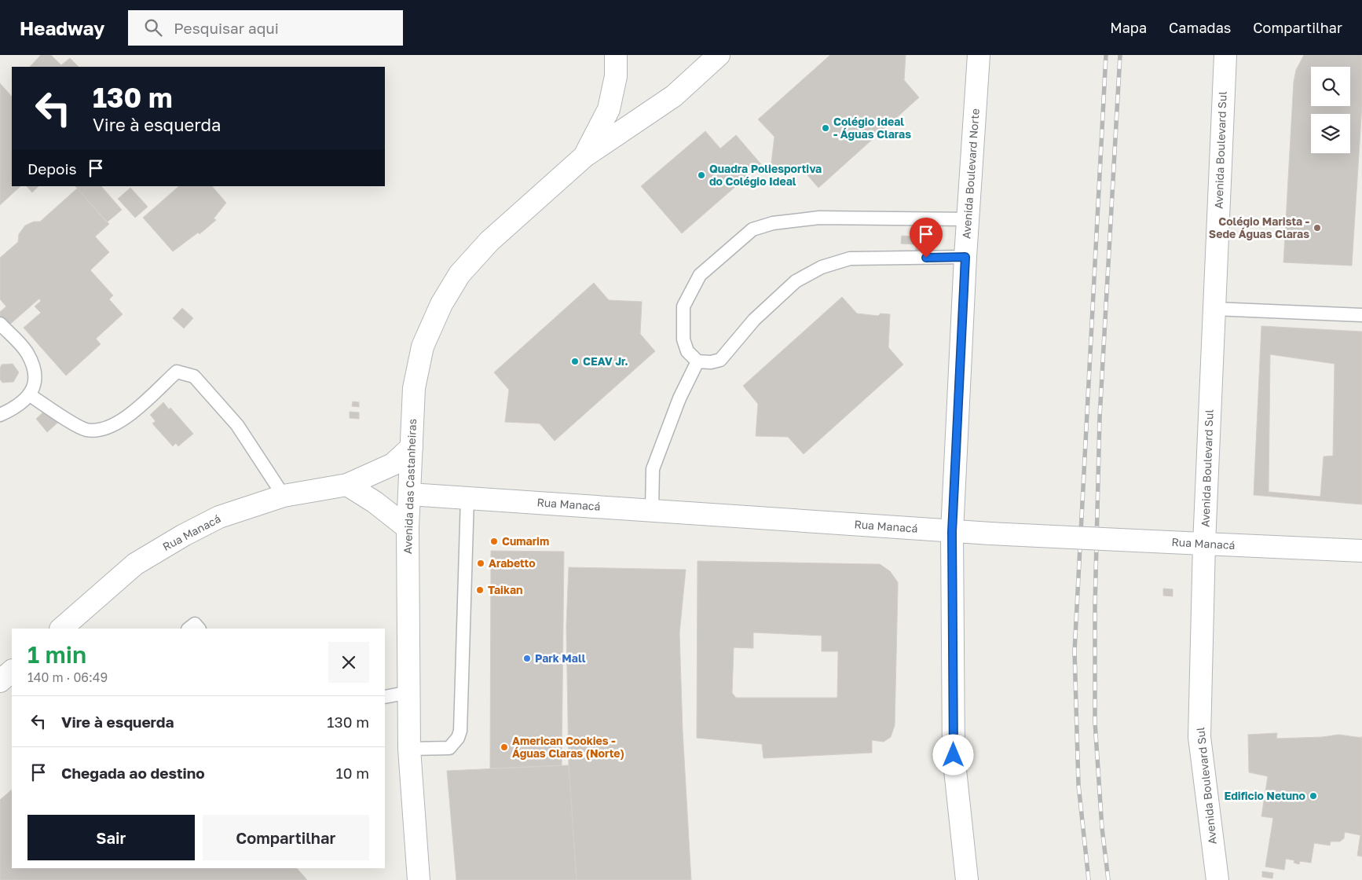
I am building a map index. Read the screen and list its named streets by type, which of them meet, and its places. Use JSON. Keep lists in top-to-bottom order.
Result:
{
  "streets": {
    "street": [
      "Avenida Boulevard Sul",
      "Avenida Boulevard Norte",
      "Avenida das Castanheiras",
      "Rua Manacá"
    ]
  },
  "crossings": [
    ["Avenida Boulevard Sul", "Rua Manacá"],
    ["Avenida Boulevard Norte", "Rua Manacá"],
    ["Avenida das Castanheiras", "Rua Manacá"]
  ],
  "places": [
    "Colégio Ideal - Águas Claras",
    "Quadra Poliesportiva do Colégio Ideal",
    "Colégio Marista - Sede Águas Claras",
    "CEAV Jr.",
    "Cumarim",
    "Arabetto",
    "Taikan",
    "Park Mall",
    "American Cookies - Águas Claras (Norte)",
    "Edificio Netuno"
  ],
  "page": {
    "header": "Headway",
    "search": "Pesquisar aqui",
    "nav": ["Mapa", "Camadas", "Compartilhar"],
    "turn": ["130 m", "Vire à esquerda"],
    "then": "Depois",
    "heading": ["1 min", "140 m · 06:49"],
    "list": [
      {
        "name": "Vire à esquerda",
        "value": "130 m"
      },
      {
        "name": "Chegada ao destino",
        "value": "10 m"
      }
    ],
    "buttons": ["Sair", "Compartilhar"]
  }
}
